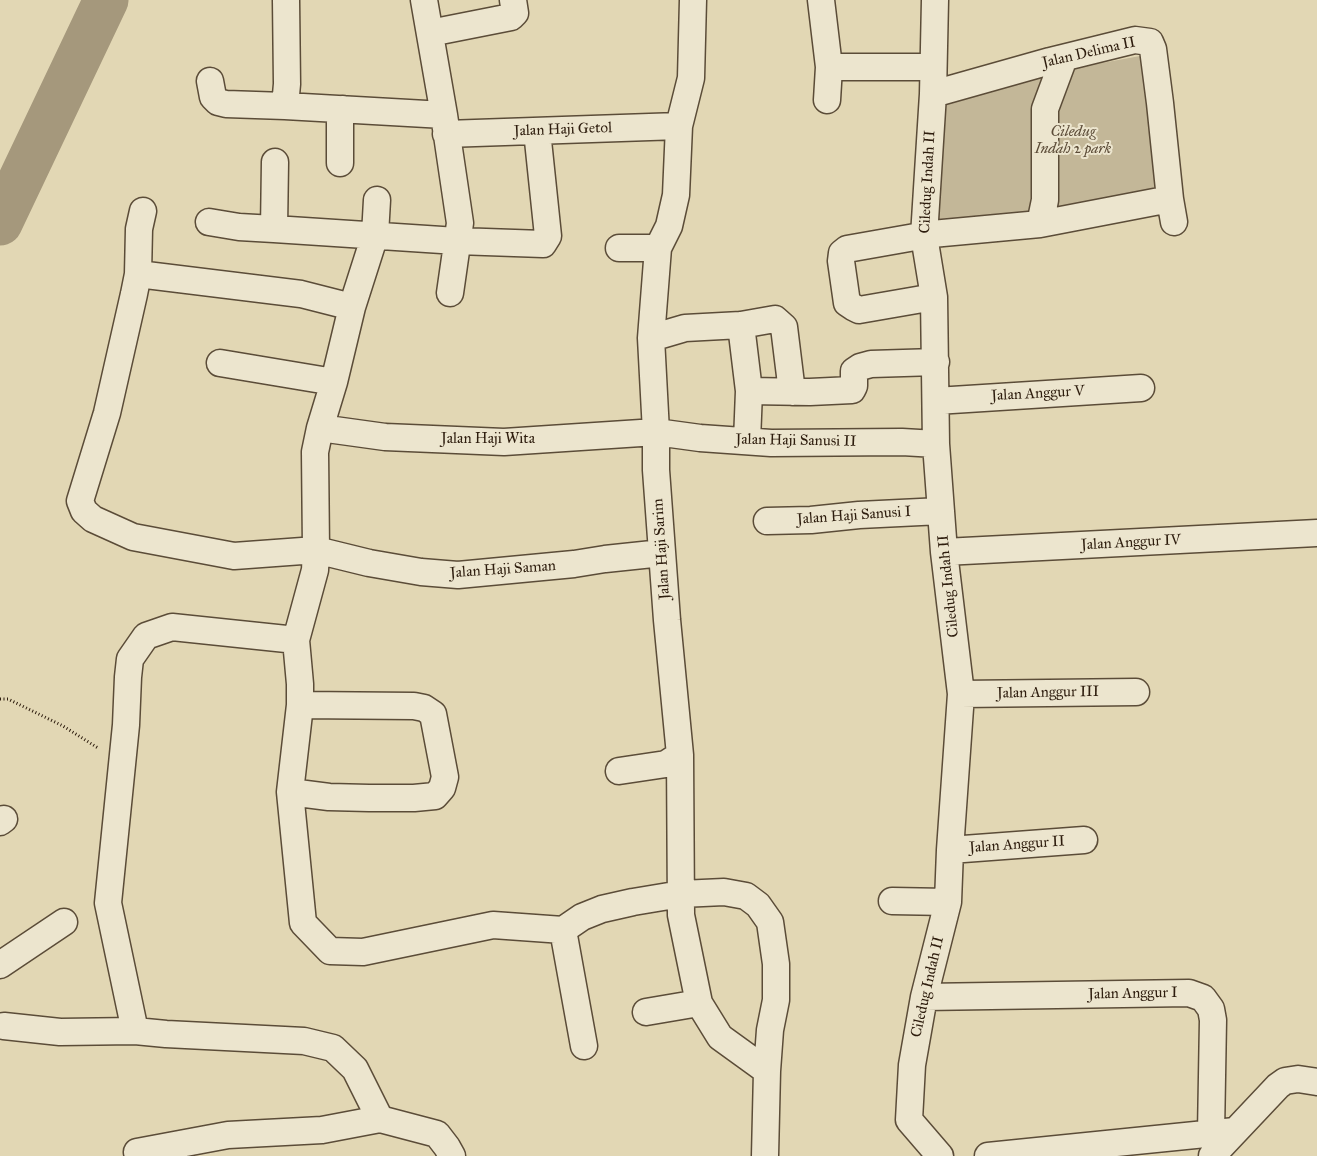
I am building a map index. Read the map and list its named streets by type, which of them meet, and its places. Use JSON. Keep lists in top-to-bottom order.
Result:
{
  "streets": {
    "street": [
      "Jalan Delima II",
      "Jalan Haji Getol",
      "Ciledug Indah II",
      "Jalan Anggur V",
      "Jalan Haji Wita",
      "Jalan Haji Sanusi II",
      "Jalan Haji Sanusi I",
      "Jalan Anggur IV",
      "Jalan Haji Sarim",
      "Jalan Haji Saman",
      "Jalan Anggur III",
      "Jalan Anggur II",
      "Jalan Anggur I"
    ]
  },
  "crossings": [
    ["Jalan Delima II", "Ciledug Indah II"],
    ["Jalan Haji Getol", "Jalan Haji Sarim"],
    ["Ciledug Indah II", "Jalan Anggur V"],
    ["Ciledug Indah II", "Jalan Haji Sanusi II"],
    ["Ciledug Indah II", "Jalan Haji Sanusi I"],
    ["Ciledug Indah II", "Jalan Anggur IV"],
    ["Ciledug Indah II", "Jalan Anggur III"],
    ["Ciledug Indah II", "Jalan Anggur II"],
    ["Ciledug Indah II", "Jalan Anggur I"],
    ["Jalan Haji Wita", "Jalan Haji Sanusi II"],
    ["Jalan Haji Wita", "Jalan Haji Sarim"],
    ["Jalan Haji Sanusi II", "Jalan Haji Sarim"],
    ["Jalan Haji Sarim", "Jalan Haji Saman"]
  ],
  "parks": ["Ciledug Indah 2 park"]
}
